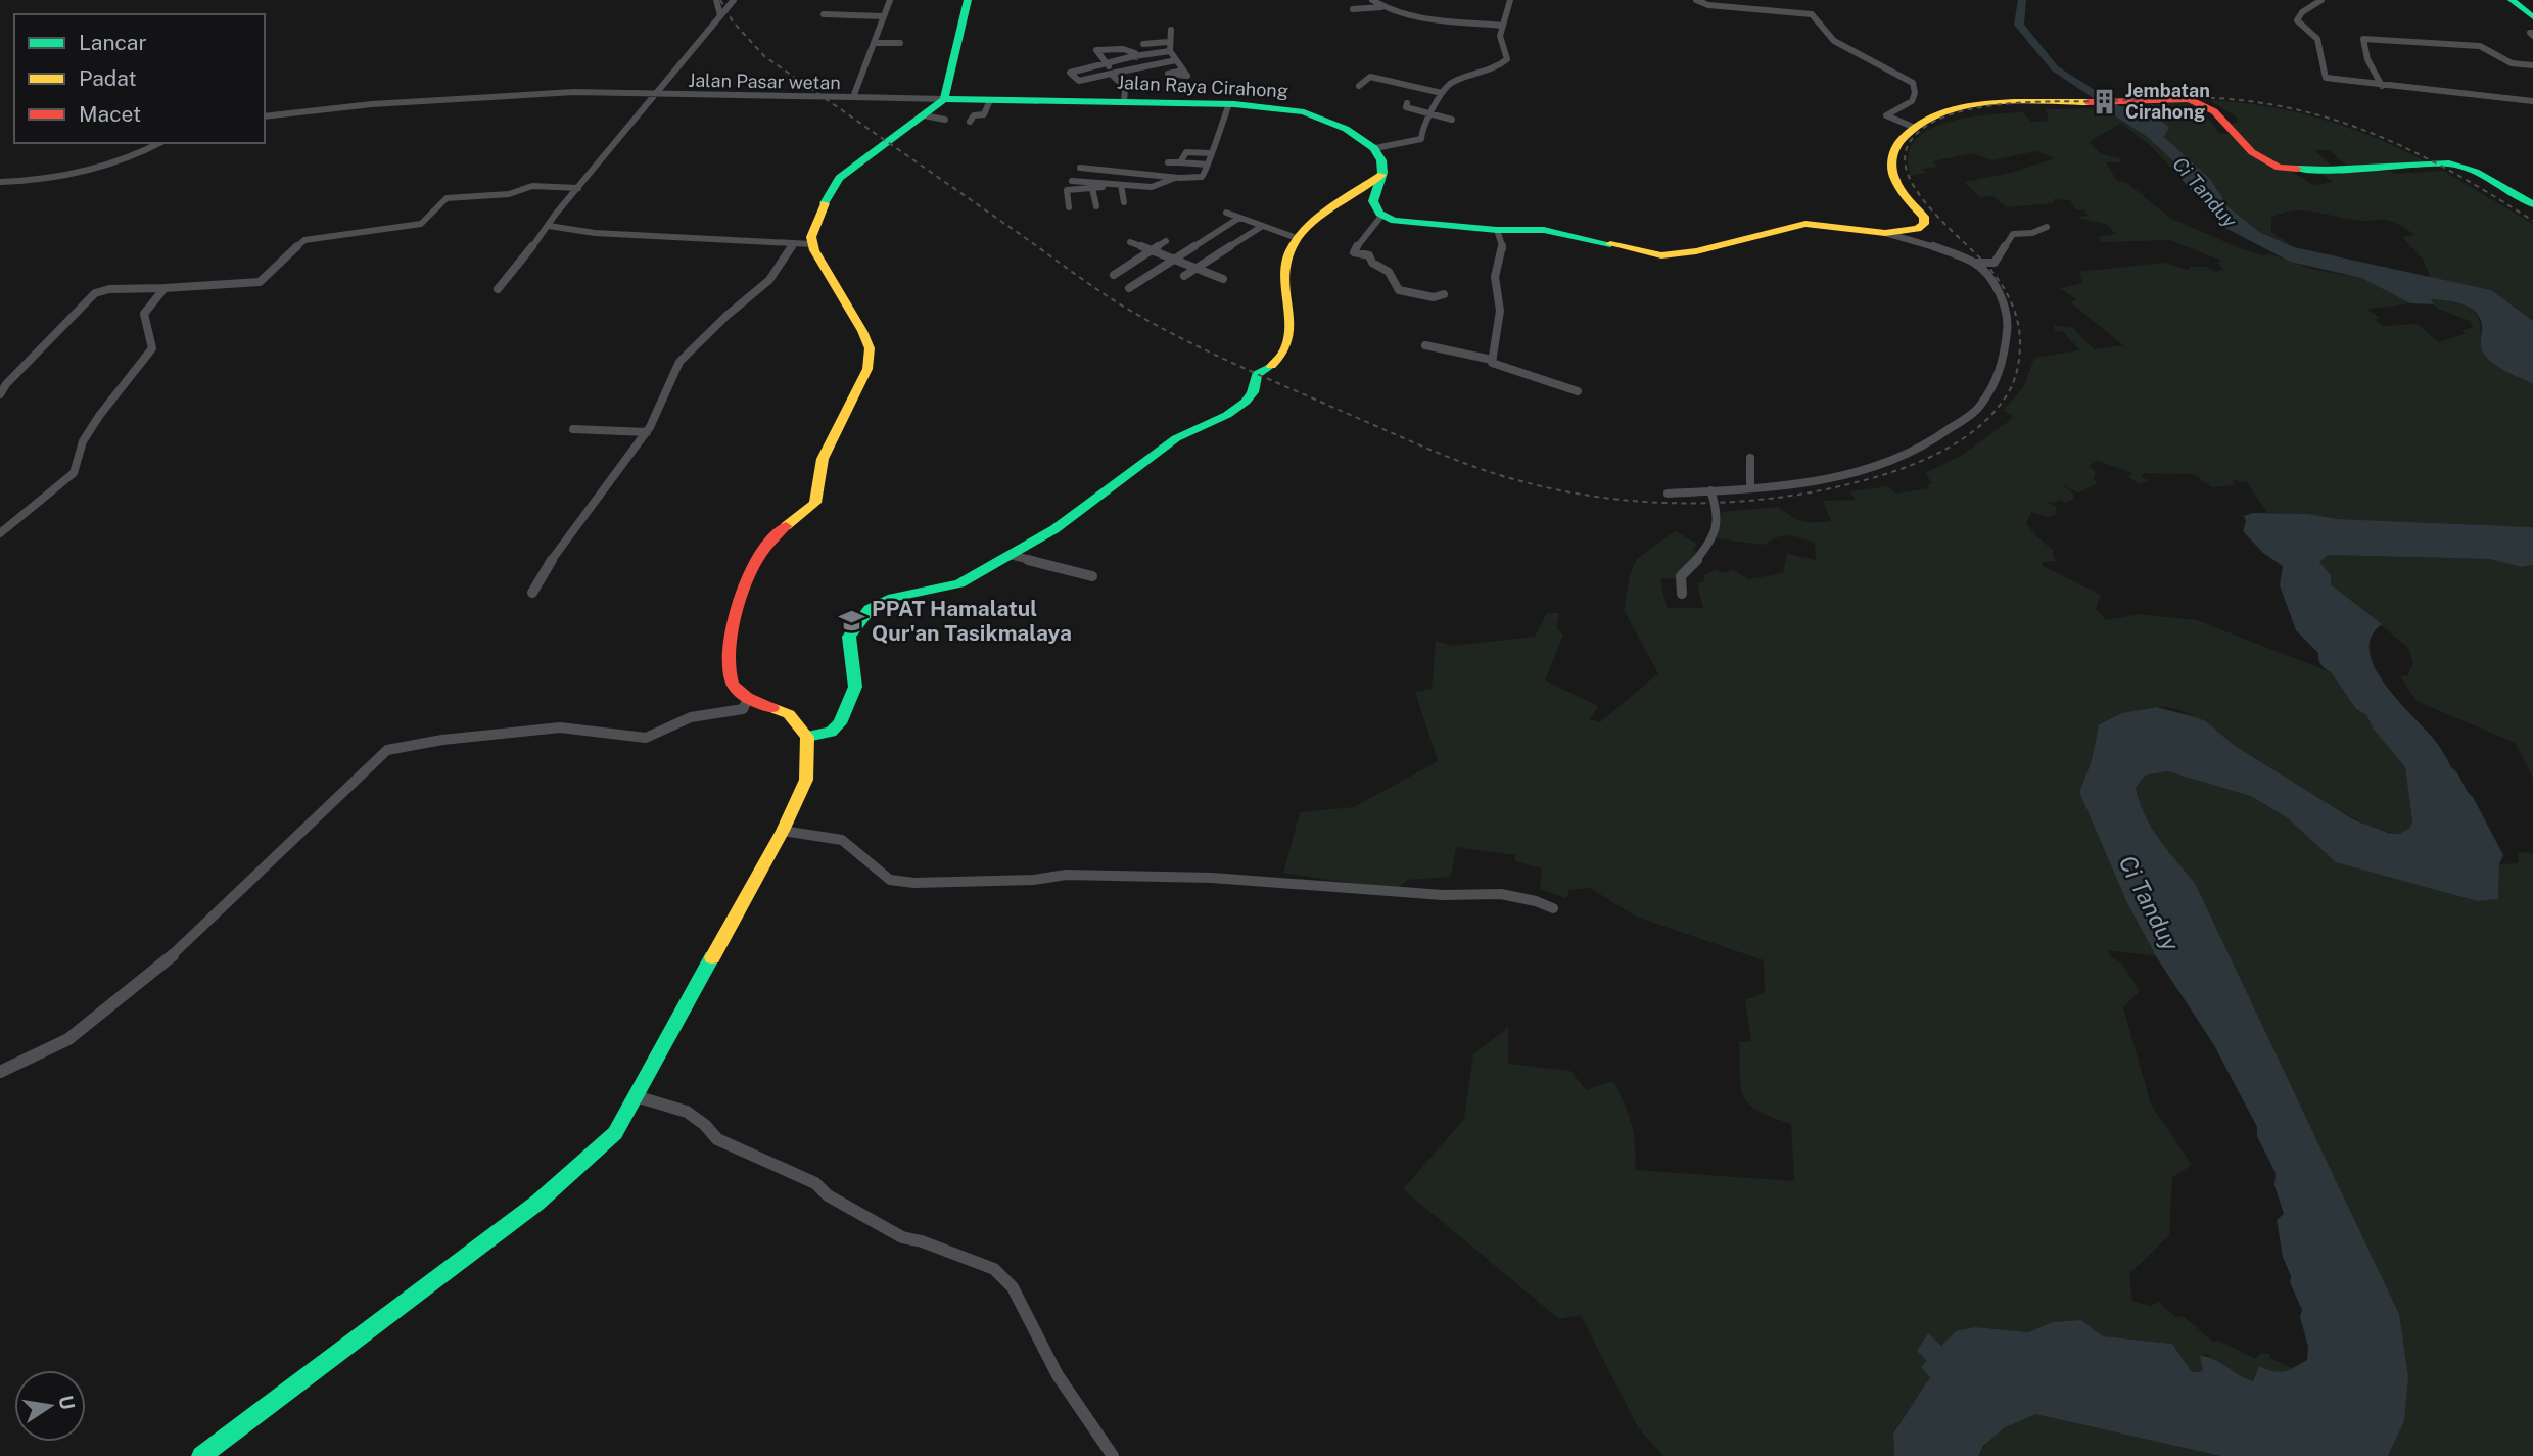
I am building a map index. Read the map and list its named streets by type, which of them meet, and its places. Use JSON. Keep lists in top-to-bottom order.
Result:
{
  "streets": {
    "street": ["Jalan Pasar wetan", "Jalan Raya Cirahong"]
  },
  "water": ["Ci Tanduy"],
  "places": {
    "building": ["Jembatan Cirahong"],
    "school or university": ["PPAT Hamalatul Qur'an Tasikmalaya"]
  },
  "legend": ["Lancar", "Padat", "Macet"],
  "north": "right"
}
